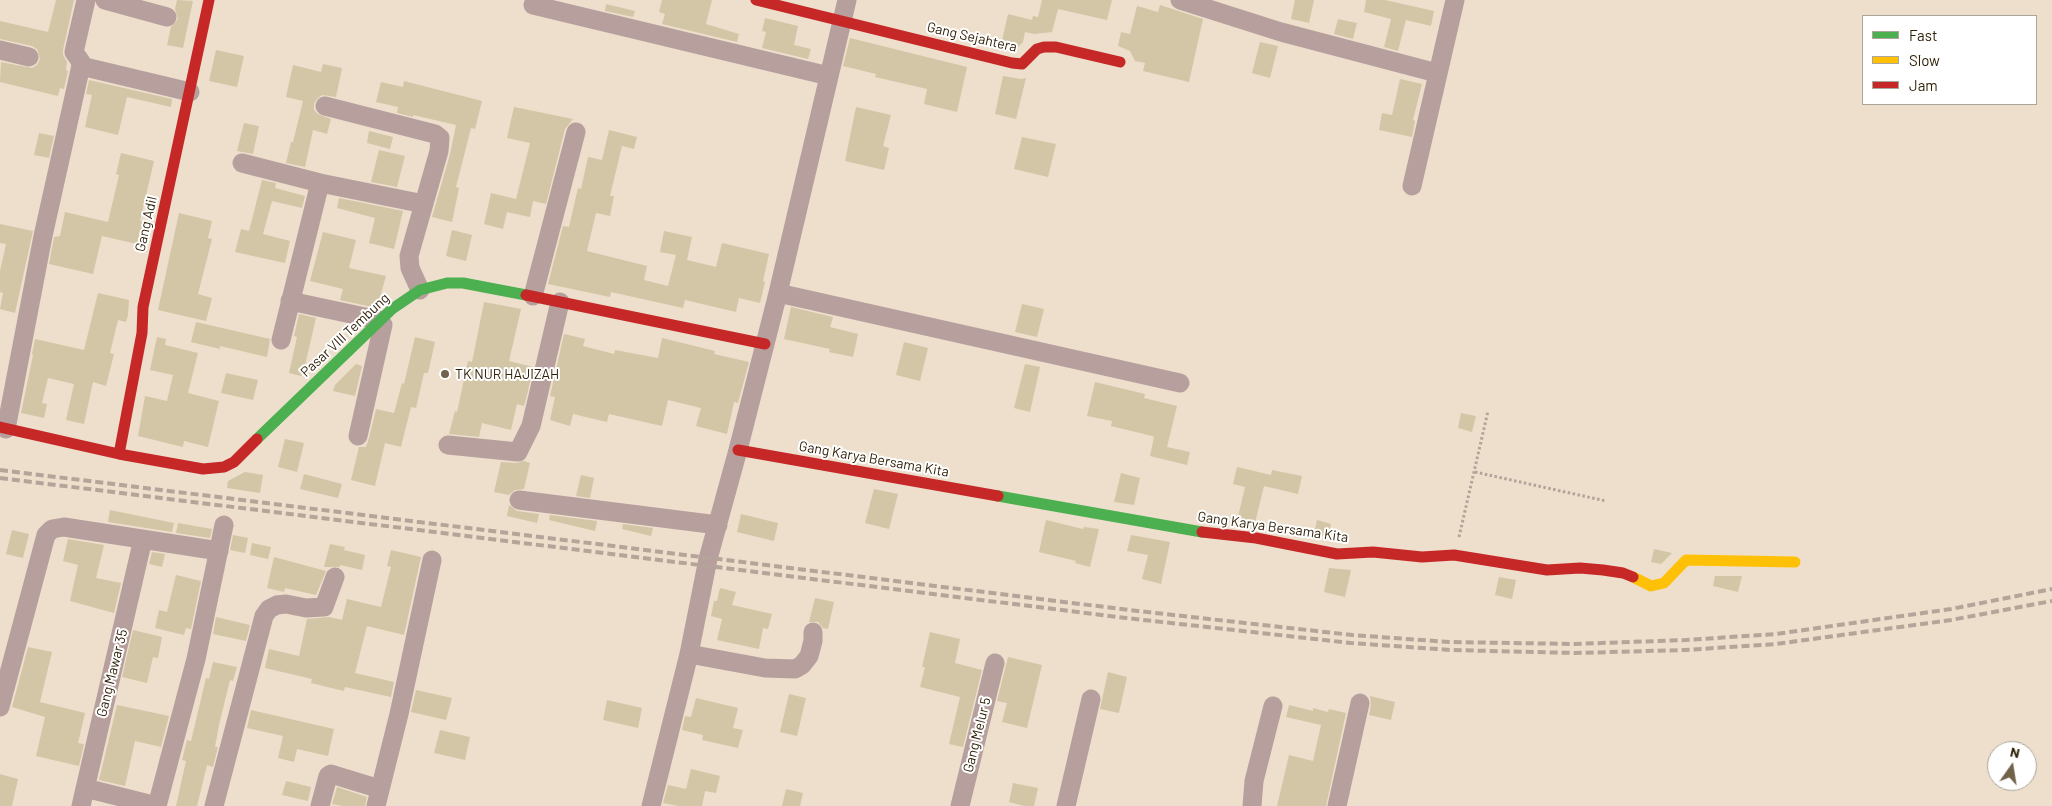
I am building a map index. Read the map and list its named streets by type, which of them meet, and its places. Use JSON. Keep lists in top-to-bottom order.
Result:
{
  "streets": {
    "street": [
      "Gang Sejahtera",
      "Gang Adil",
      "Pasar VIII Tembung",
      "Gang Karya Bersama Kita",
      "Gang Mawar 35",
      "Gang Melur 5"
    ]
  },
  "crossings": [
    ["Gang Adil", "Pasar VIII Tembung"]
  ],
  "places": ["TK NUR HAJIZAH"],
  "legend": ["Fast", "Slow", "Jam"],
  "north": "top"
}
